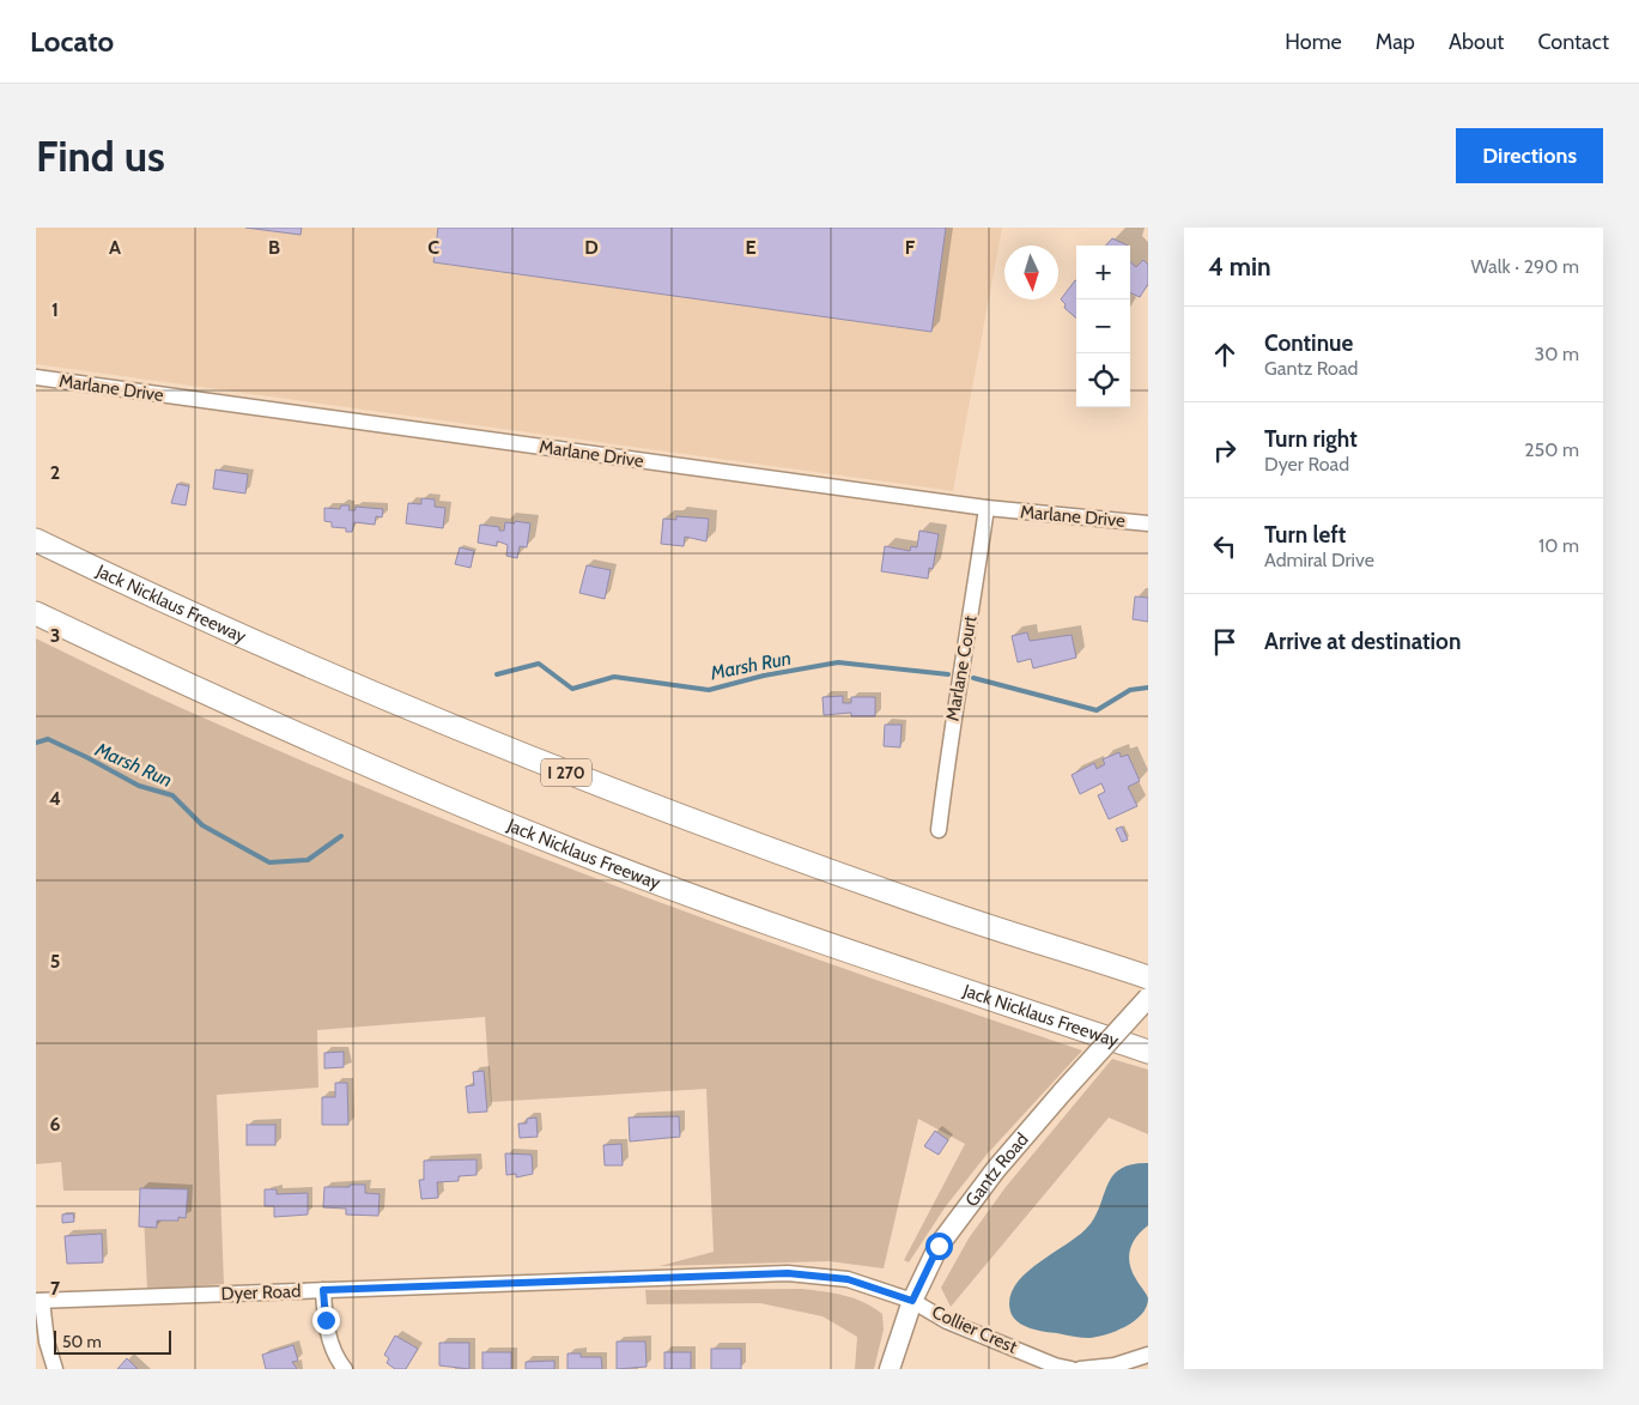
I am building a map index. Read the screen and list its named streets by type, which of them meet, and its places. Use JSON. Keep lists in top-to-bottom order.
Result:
{
  "streets": {
    "highway": ["Jack Nicklaus Freeway", "I 270"],
    "main road": ["Gantz Road"],
    "street": [
      "Marlane Drive",
      "Marlane Court",
      "Dyer Road",
      "Collier Crest"
    ]
  },
  "crossings": [
    ["Marlane Drive", "Marlane Court"],
    ["Gantz Road", "Dyer Road"],
    ["Gantz Road", "Collier Crest"],
    ["Dyer Road", "Collier Crest"]
  ],
  "water": ["Marsh Run"],
  "scale_bar": "50 m",
  "north": "bottom",
  "page": {
    "header": "Locato",
    "nav": [
      "Home",
      "Map",
      "About",
      "Contact"
    ],
    "buttons": "Directions",
    "title": "Find us",
    "heading": ["4 min", "Walk · 290 m"],
    "map_buttons": ["+", "−"],
    "list": [
      ["Continue", "Gantz Road", "30 m"],
      ["Turn right", "Dyer Road", "250 m"],
      ["Turn left", "Admiral Drive", "10 m"],
      "Arrive at destination"
    ],
    "scale": "50 m"
  },
  "grid": {
    "columns": [
      "A",
      "B",
      "C",
      "D",
      "E",
      "F"
    ],
    "rows": [
      "1",
      "2",
      "3",
      "4",
      "5",
      "6",
      "7"
    ]
  }
}
